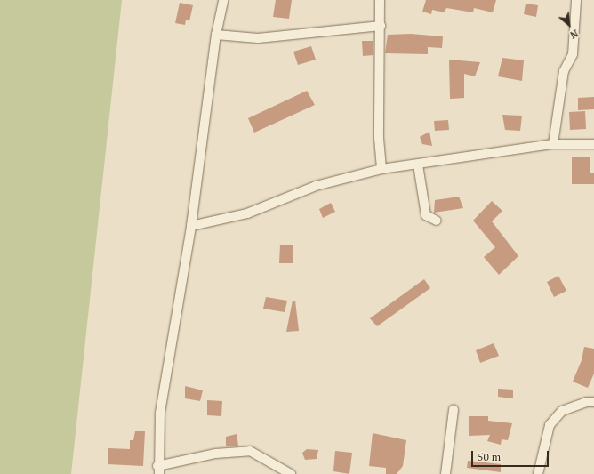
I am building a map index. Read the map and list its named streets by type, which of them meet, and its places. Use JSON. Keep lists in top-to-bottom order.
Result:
{
  "scale_bar": "50 m",
  "north": "bottom right"
}
